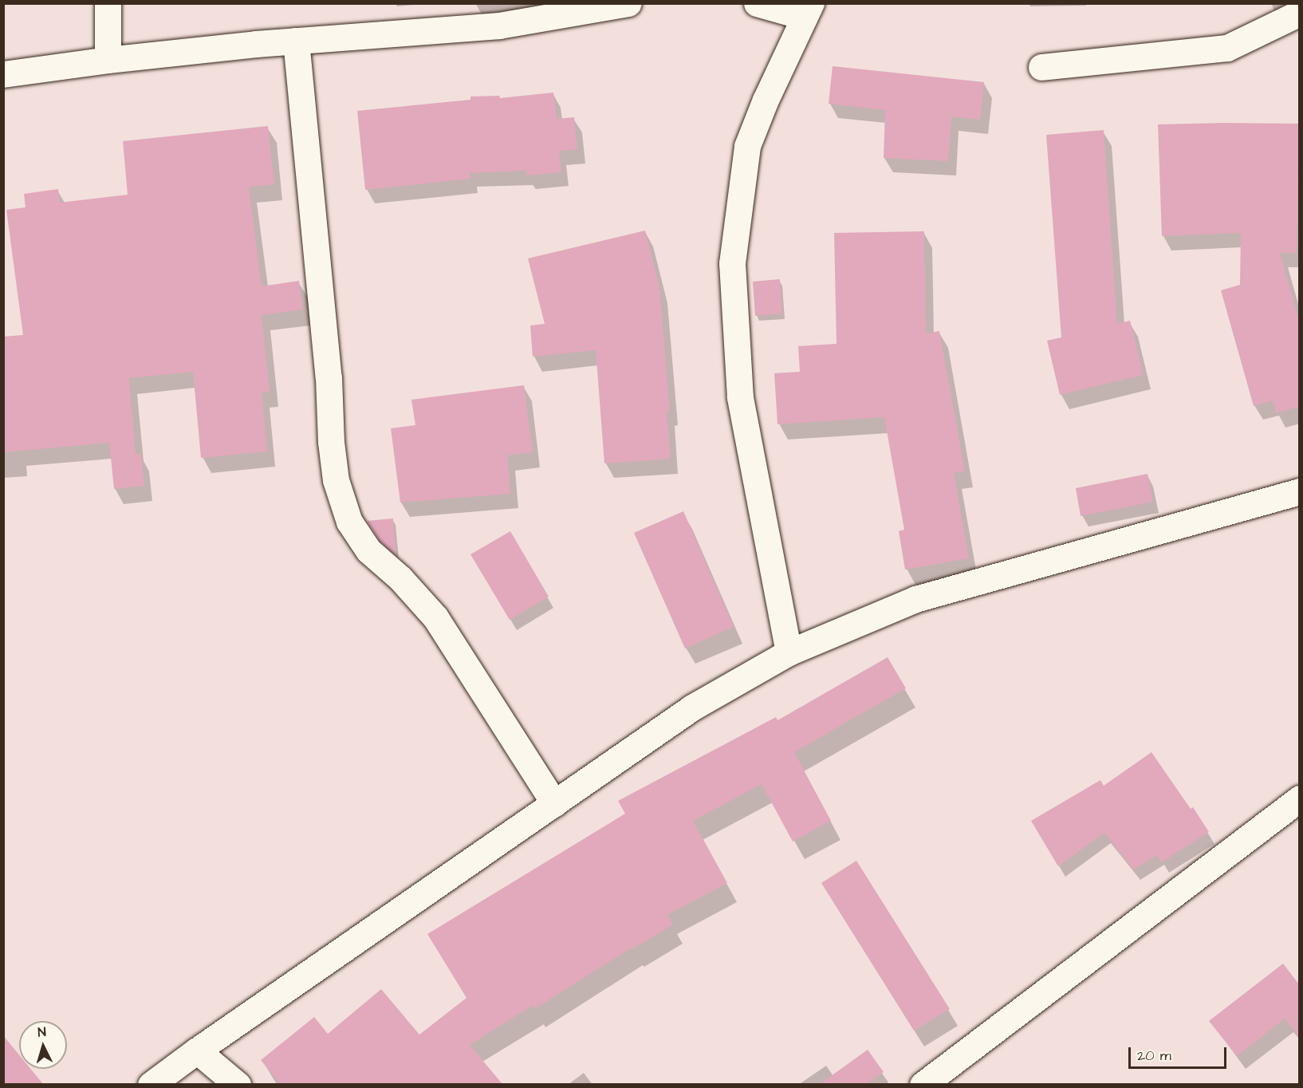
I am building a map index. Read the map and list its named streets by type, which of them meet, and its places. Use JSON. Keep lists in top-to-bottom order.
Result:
{
  "scale_bar": "20 m",
  "north": "top"
}
